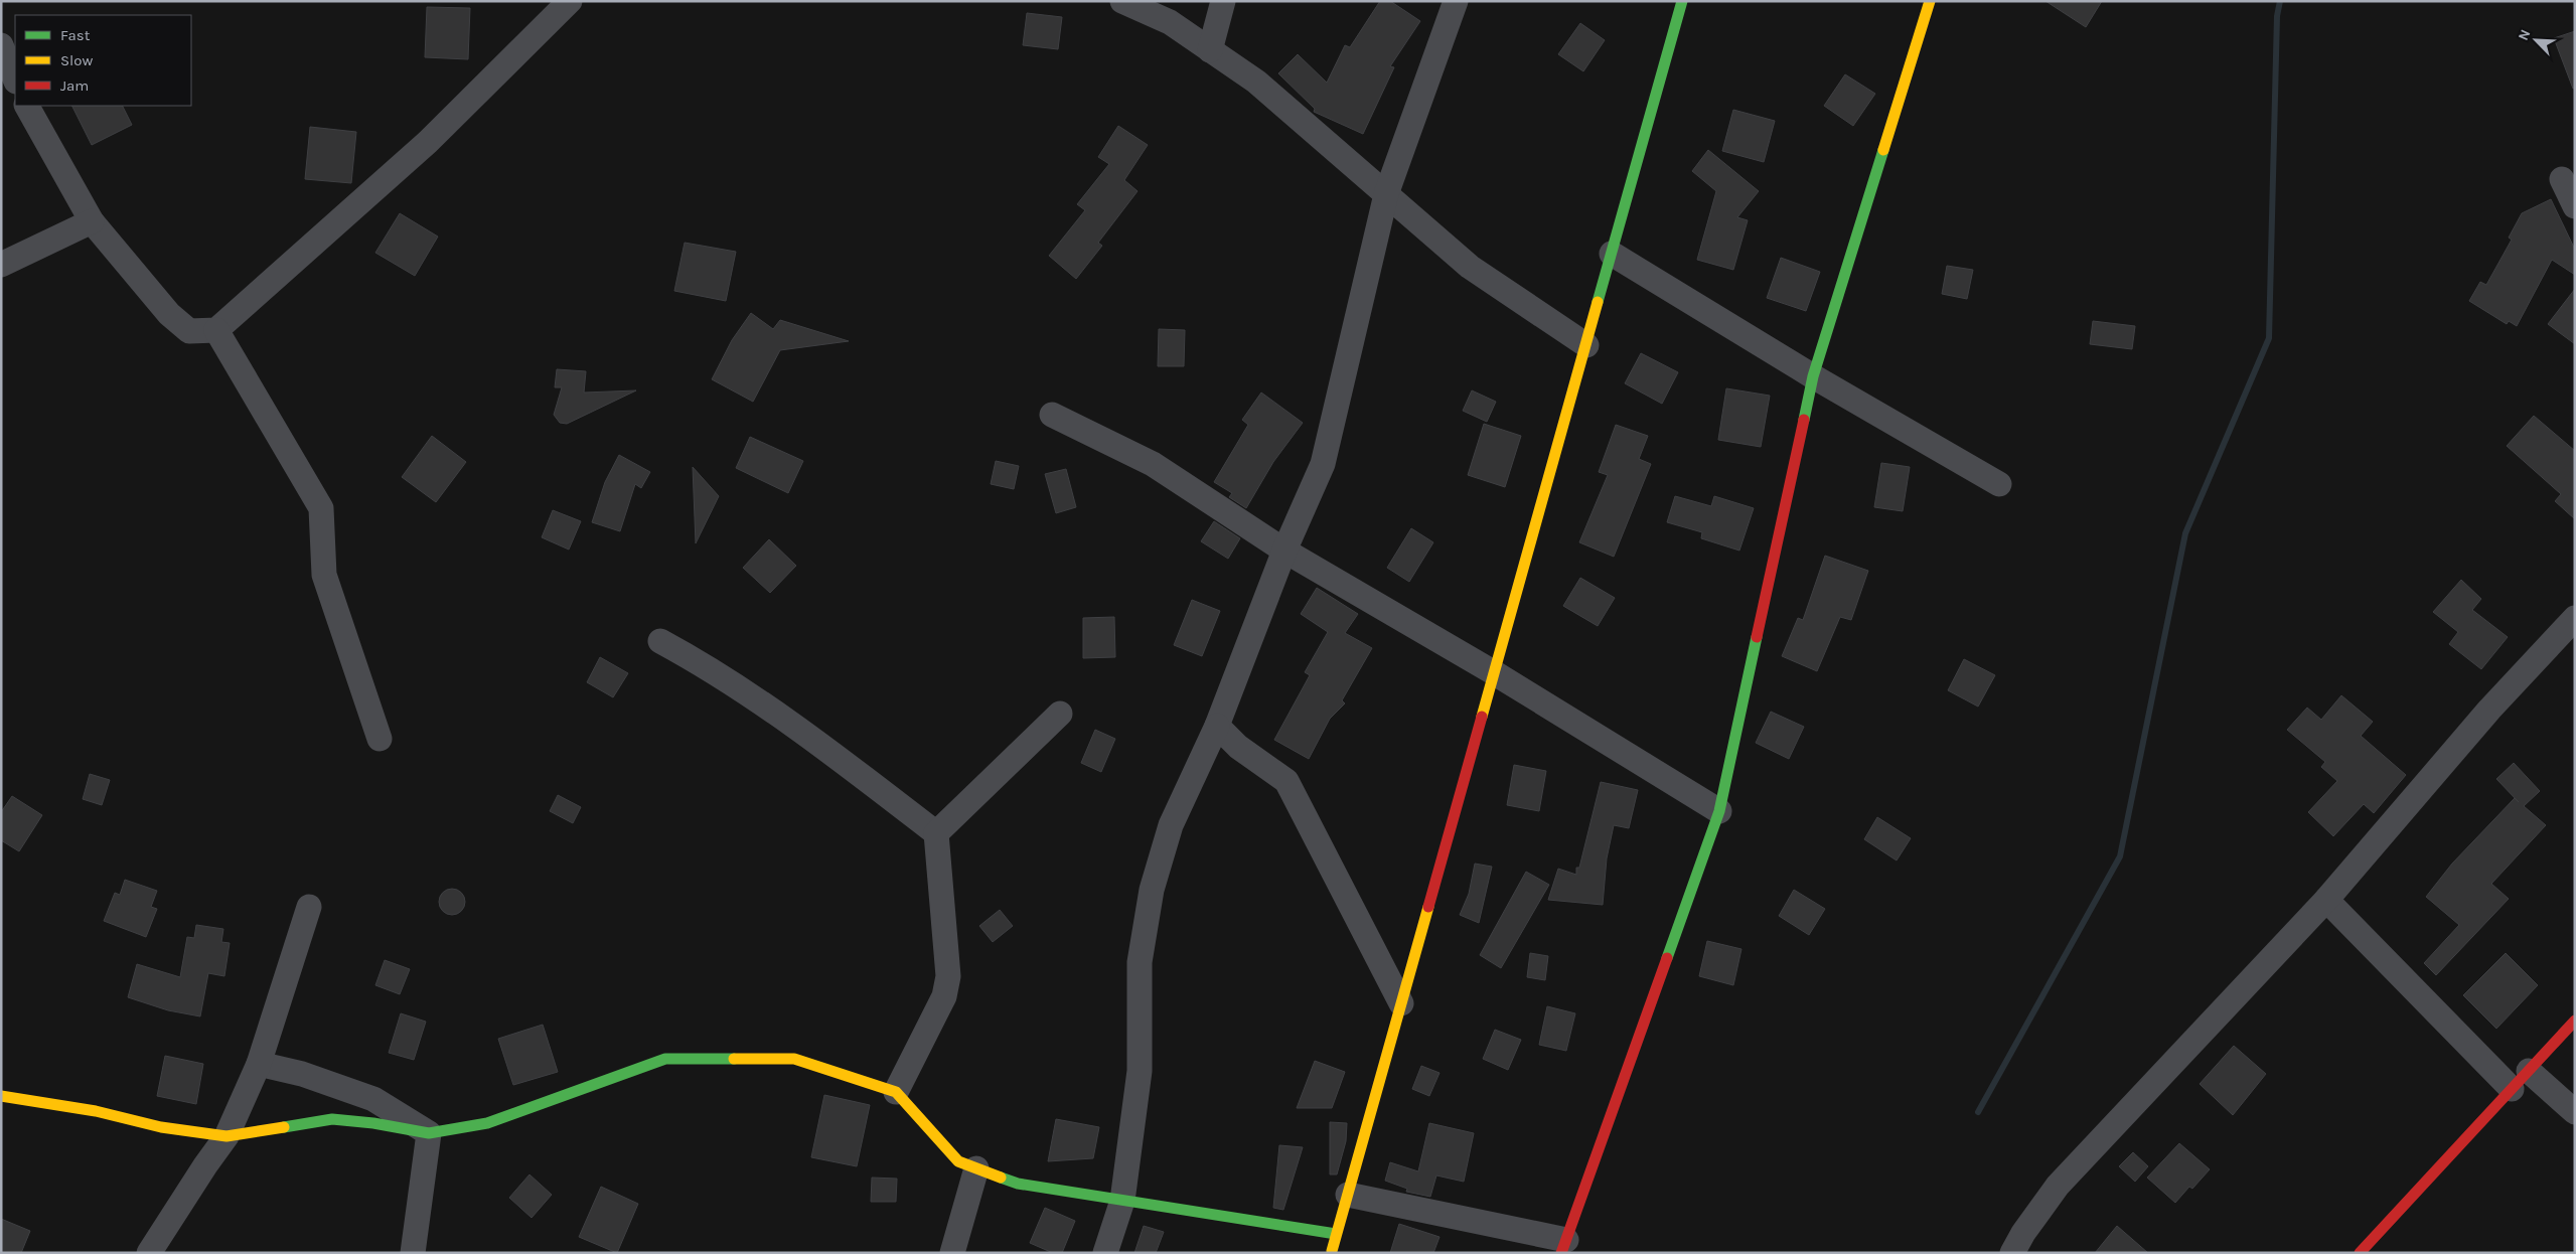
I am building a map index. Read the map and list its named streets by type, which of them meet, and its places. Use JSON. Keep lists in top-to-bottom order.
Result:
{
  "legend": ["Fast", "Slow", "Jam"],
  "north": "top left"
}
